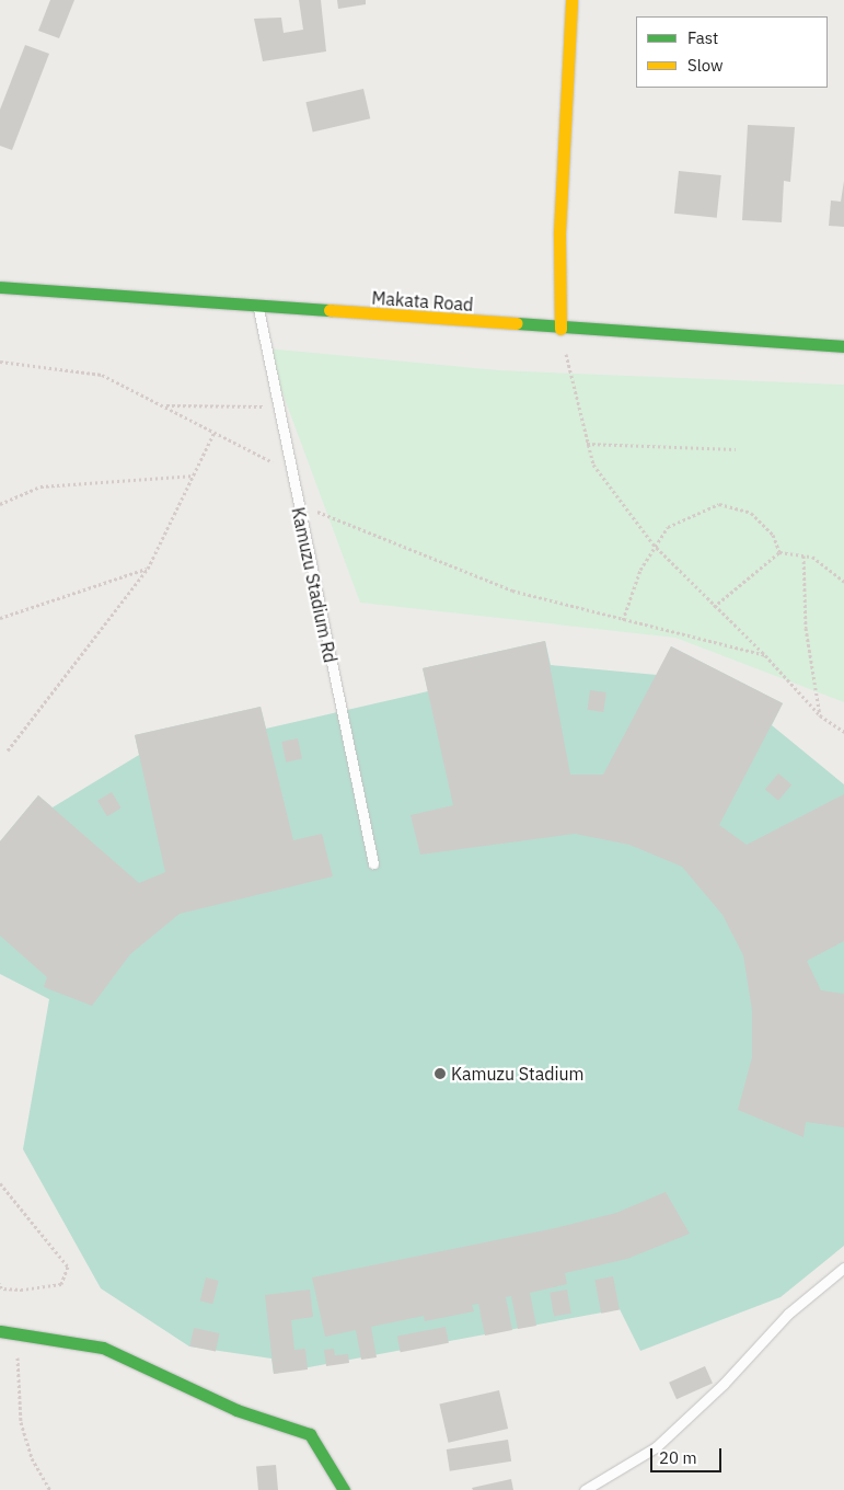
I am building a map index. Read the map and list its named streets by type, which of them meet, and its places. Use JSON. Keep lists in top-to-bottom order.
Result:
{
  "streets": {
    "main road": ["Makata Road"],
    "lane": ["Kamuzu Stadium Rd"]
  },
  "crossings": [
    ["Makata Road", "Kamuzu Stadium Rd"]
  ],
  "places": ["Kamuzu Stadium"],
  "legend": ["Fast", "Slow"],
  "scale_bar": "20 m"
}
